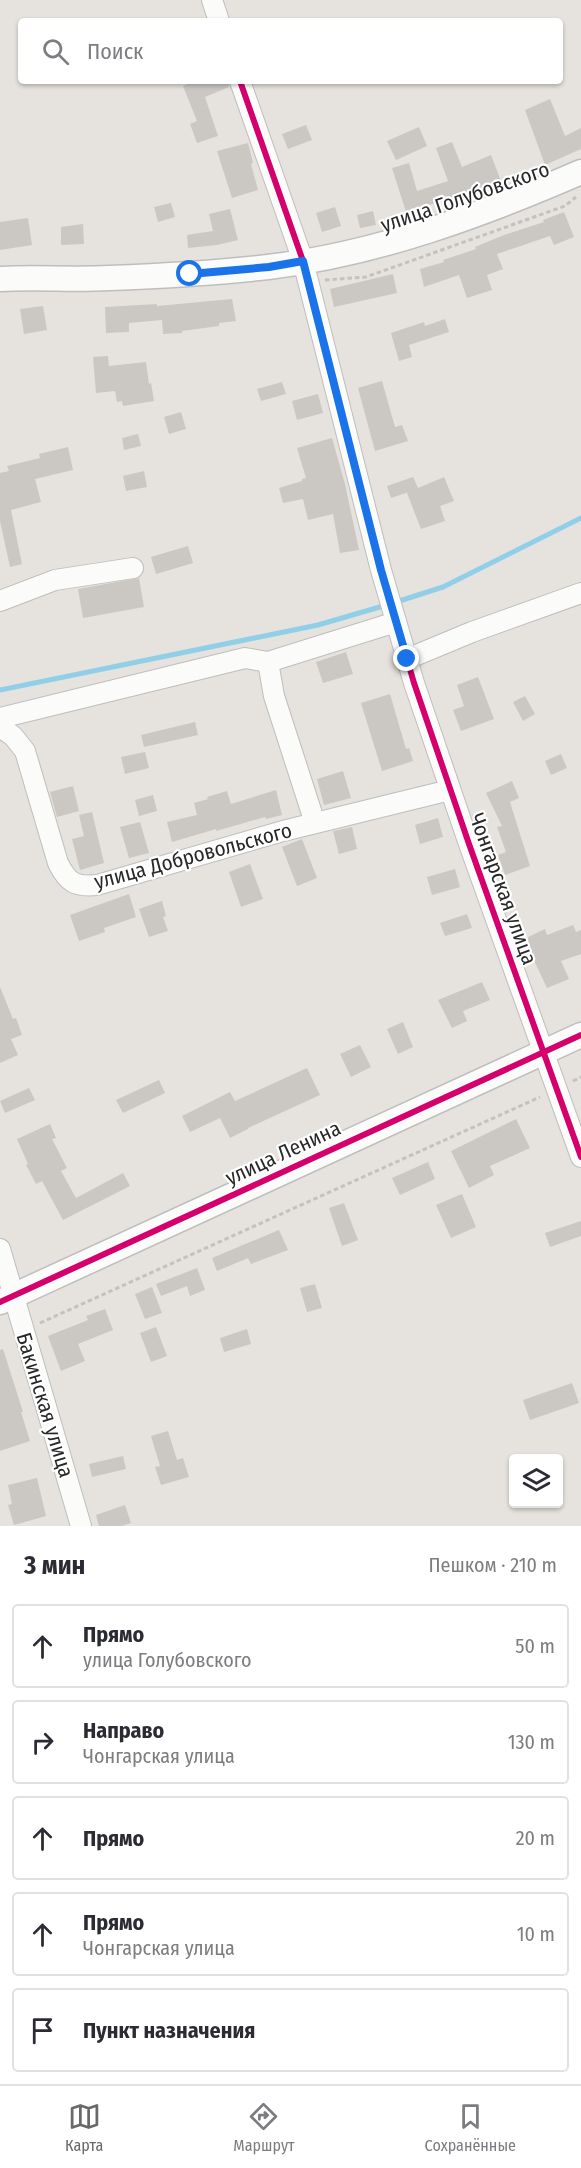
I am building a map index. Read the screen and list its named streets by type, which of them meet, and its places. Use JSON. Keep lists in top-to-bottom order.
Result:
{
  "streets": {
    "street": [
      "улица Голубовского",
      "улица Добровольского",
      "Чонгарская улица",
      "улица Ленина",
      "Бакинская улица"
    ]
  },
  "crossings": [
    ["улица Голубовского", "Чонгарская улица"],
    ["улица Добровольского", "Чонгарская улица"],
    ["Чонгарская улица", "улица Ленина"],
    ["улица Ленина", "Бакинская улица"]
  ],
  "page": {
    "search": "Поиск",
    "heading": ["3 мин", "Пешком · 210 m"],
    "list": [
      ["Прямо", "улица Голубовского", "50 m"],
      ["Направо", "Чонгарская улица", "130 m"],
      ["Прямо", "20 m"],
      ["Прямо", "Чонгарская улица", "10 m"],
      "Пункт назначения"
    ],
    "nav": ["Карта", "Маршрут", "Сохранённые"]
  }
}
